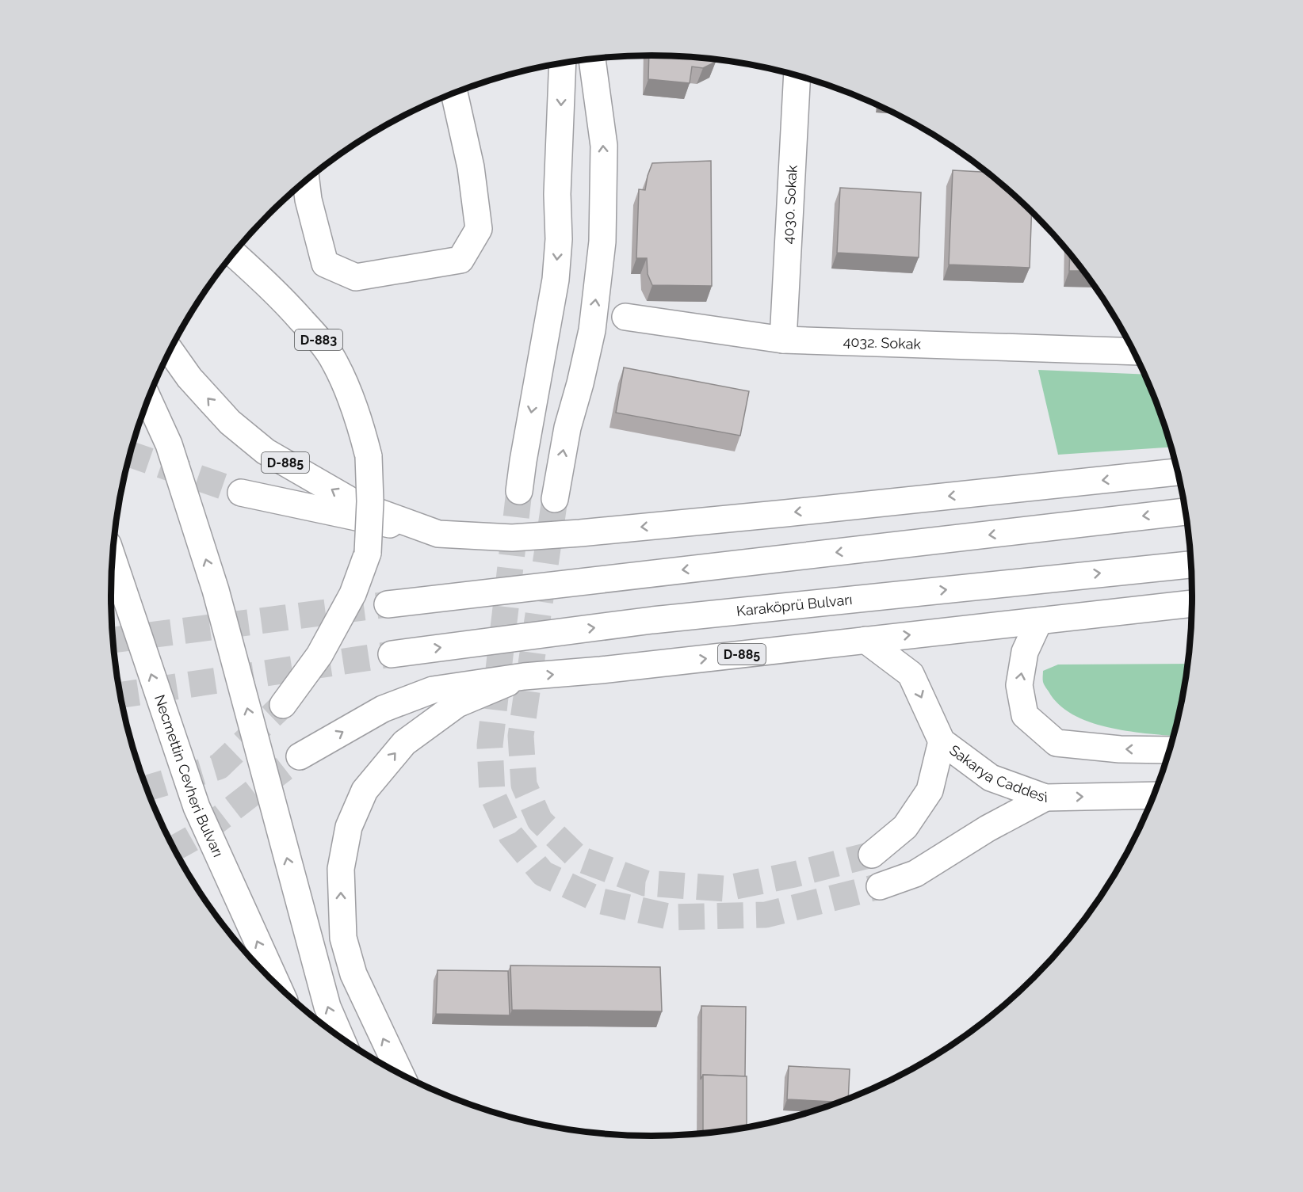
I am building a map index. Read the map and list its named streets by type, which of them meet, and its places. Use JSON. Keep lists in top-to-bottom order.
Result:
{
  "streets": {
    "main road": [
      "4030. Sokak",
      "D-883",
      "4032. Sokak",
      "D-885",
      "Karaköprü Bulvarı",
      "Sakarya Caddesi",
      "Necmettin Cevheri Bulvarı"
    ]
  },
  "crossings": [
    ["4030. Sokak", "4032. Sokak"],
    ["D-885", "Sakarya Caddesi"]
  ],
  "one_way": ["Sakarya Caddesi"]
}
